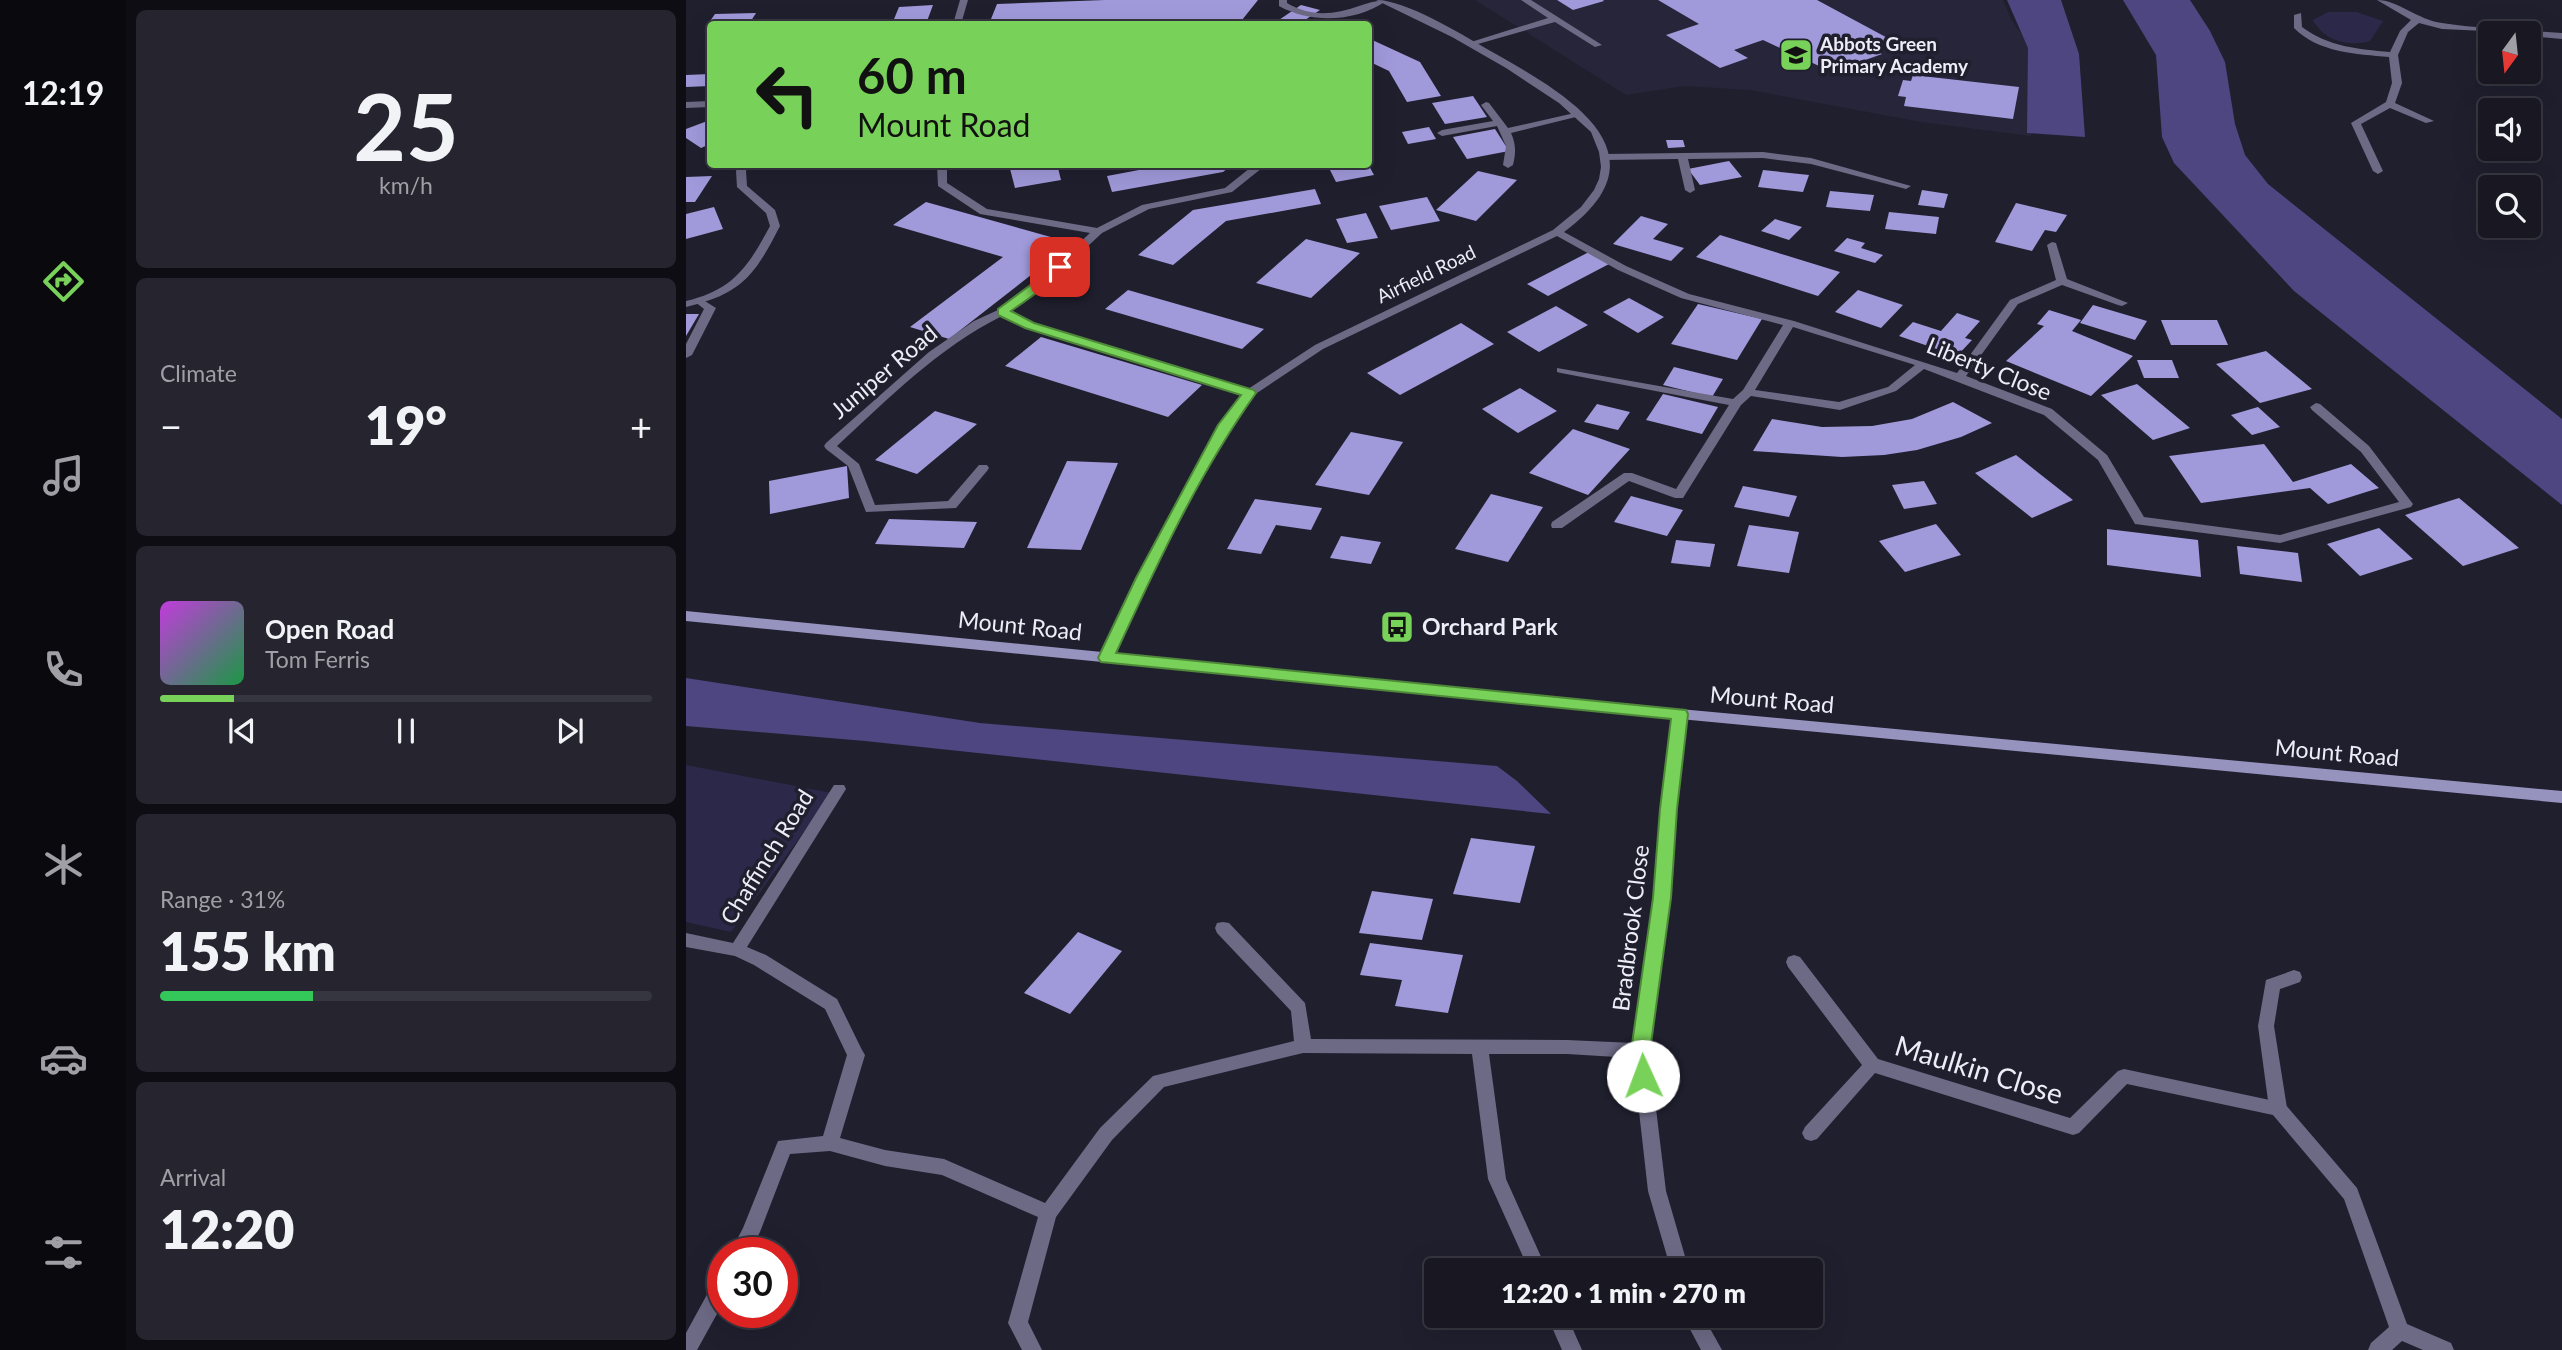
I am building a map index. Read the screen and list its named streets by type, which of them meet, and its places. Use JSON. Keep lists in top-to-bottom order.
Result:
{
  "streets": {
    "street": [
      "Airfield Road",
      "Liberty Close",
      "Juniper Road",
      "Mount Road",
      "Chaffinch Road",
      "Bradbrook Close",
      "Maulkin Close"
    ]
  },
  "crossings": [
    ["Airfield Road", "Liberty Close"],
    ["Airfield Road", "Mount Road"],
    ["Mount Road", "Bradbrook Close"]
  ],
  "places": {
    "school or university": ["Abbots Green Primary Academy"],
    "bus stop": ["Orchard Park"]
  },
  "north": "bottom",
  "page": {
    "tabs": "12:19",
    "tile": [
      ["25", "km/h"],
      "Climate",
      ["Range · 31%", "155 km"],
      ["Arrival", "12:20"]
    ],
    "turn": ["60 m", "Mount Road"],
    "heat": ["−", "19°", "+"],
    "song": ["Open Road", "Tom Ferris"],
    "limit": "30",
    "trip": "12:20 · 1 min · 270 m"
  }
}
